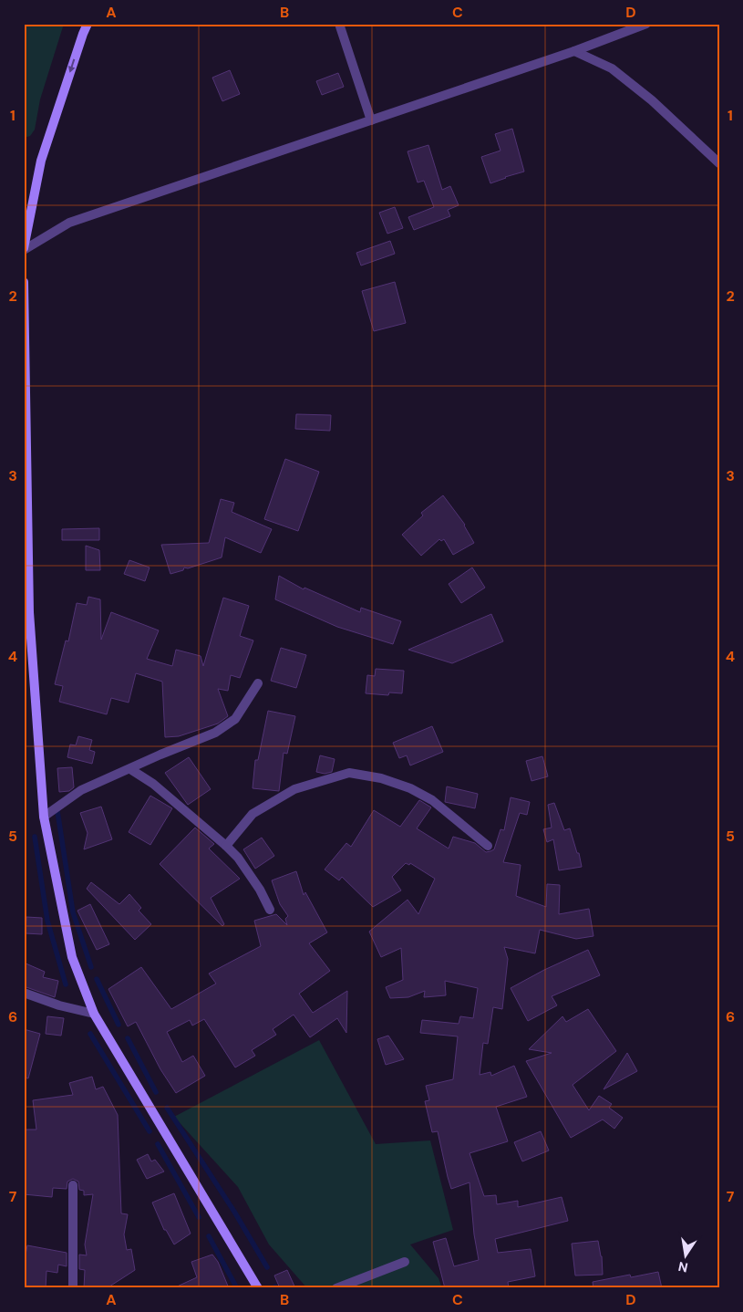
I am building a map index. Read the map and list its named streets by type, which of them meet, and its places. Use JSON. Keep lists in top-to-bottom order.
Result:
{
  "north": "bottom",
  "grid": {
    "columns": [
      "A",
      "B",
      "C",
      "D"
    ],
    "rows": [
      "1",
      "2",
      "3",
      "4",
      "5",
      "6",
      "7"
    ]
  }
}
